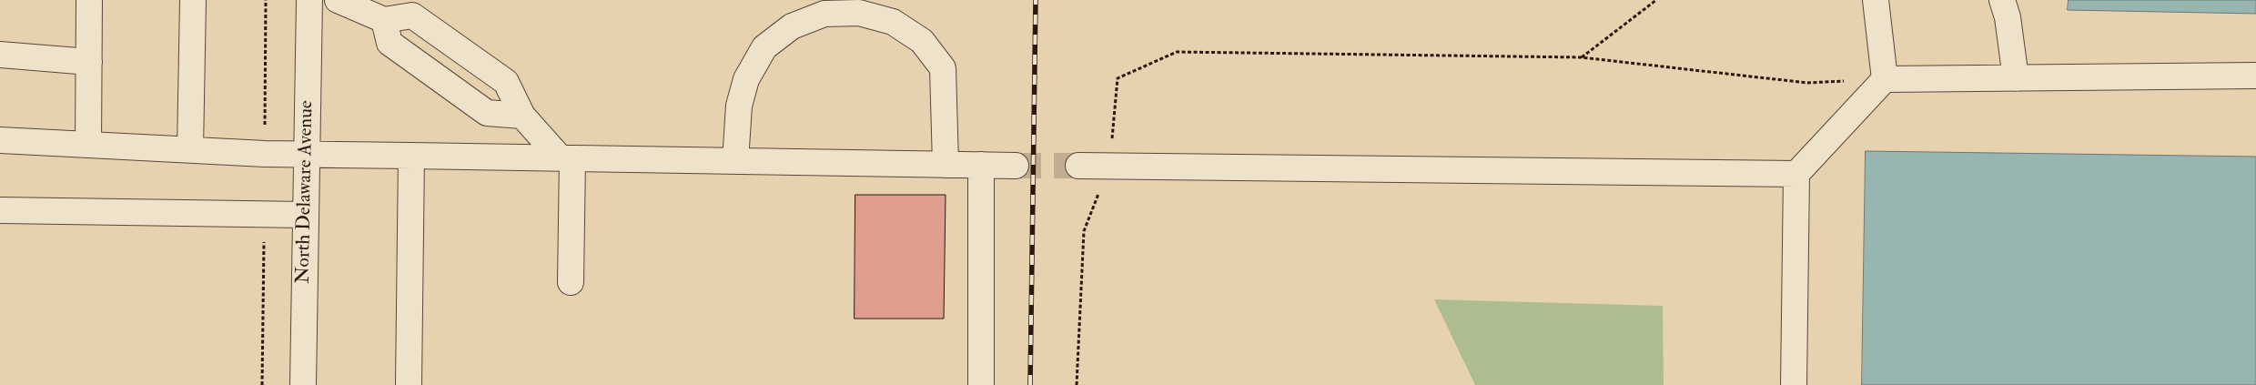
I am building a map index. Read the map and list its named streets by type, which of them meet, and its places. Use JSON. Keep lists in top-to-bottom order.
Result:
{
  "streets": {
    "street": ["North Delaware Avenue"]
  }
}
